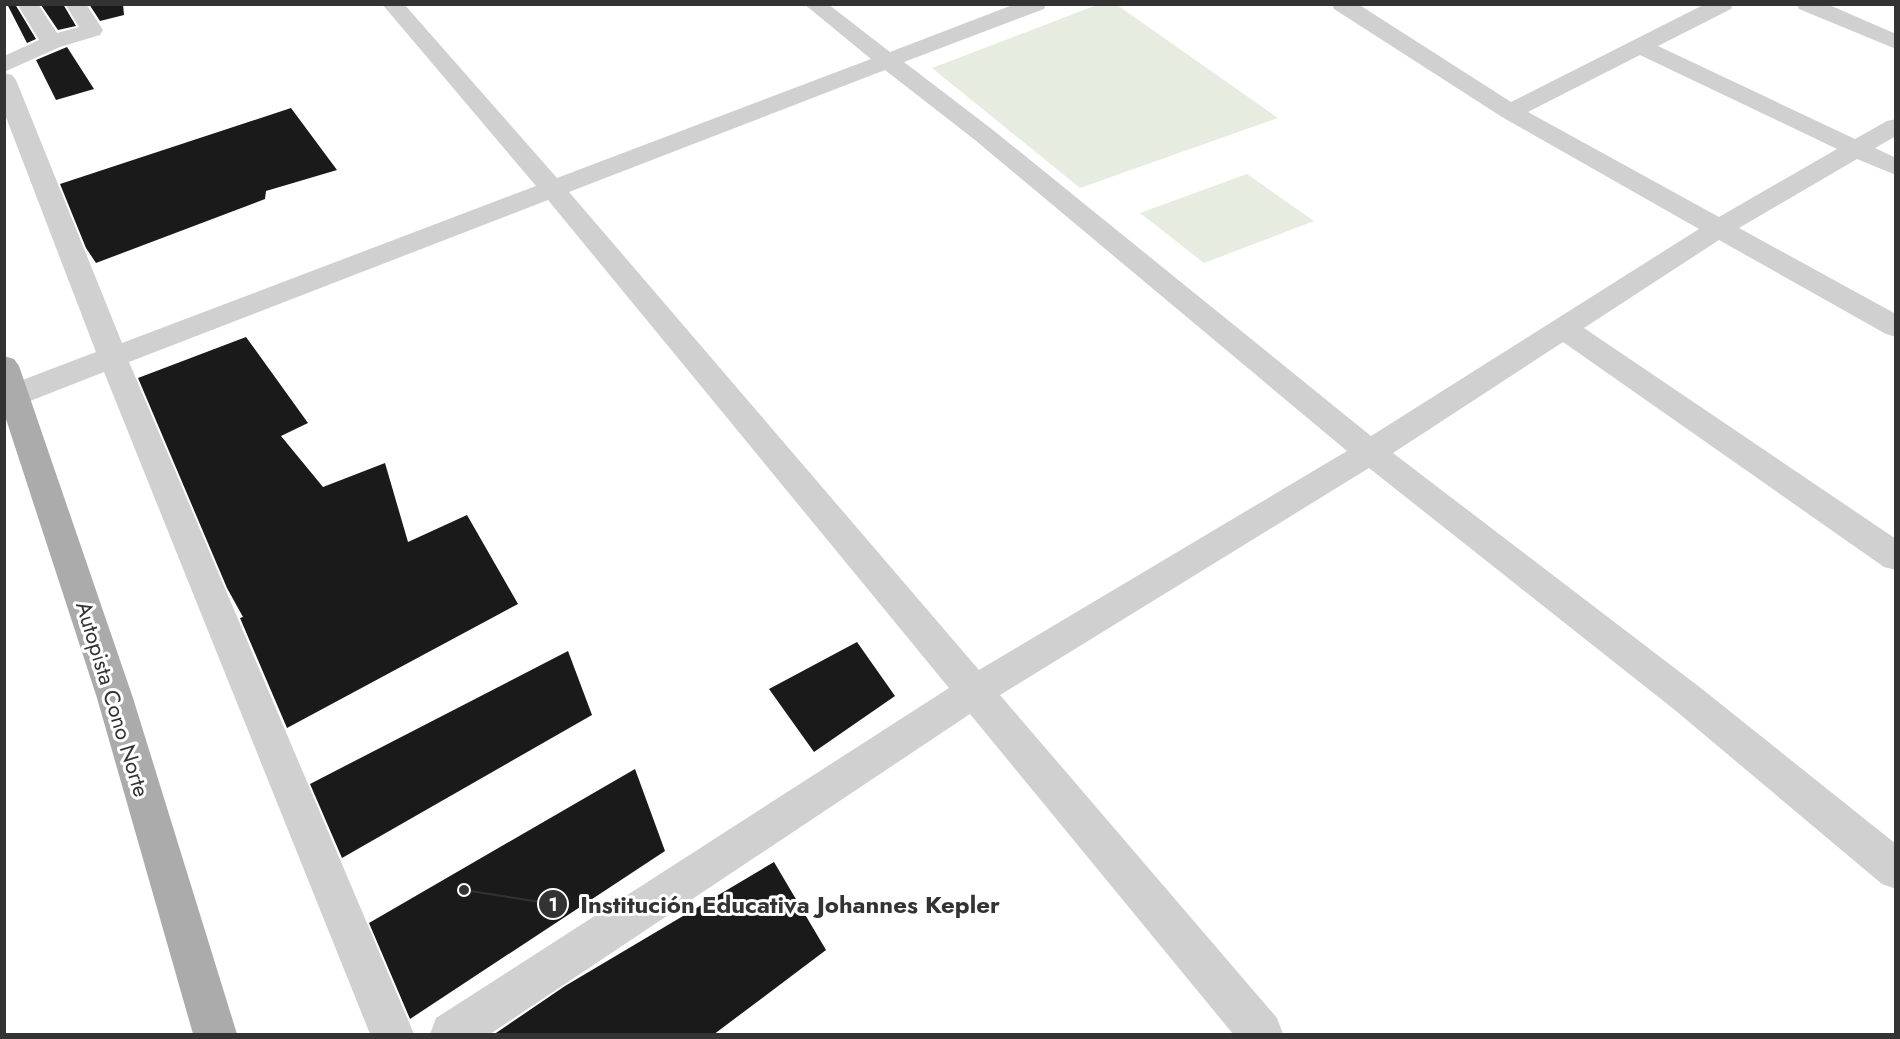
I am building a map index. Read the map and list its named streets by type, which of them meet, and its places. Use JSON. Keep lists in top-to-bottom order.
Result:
{
  "streets": {
    "main road": ["Autopista Cono Norte"]
  },
  "places": ["Institución Educativa Johannes Kepler"]
}
